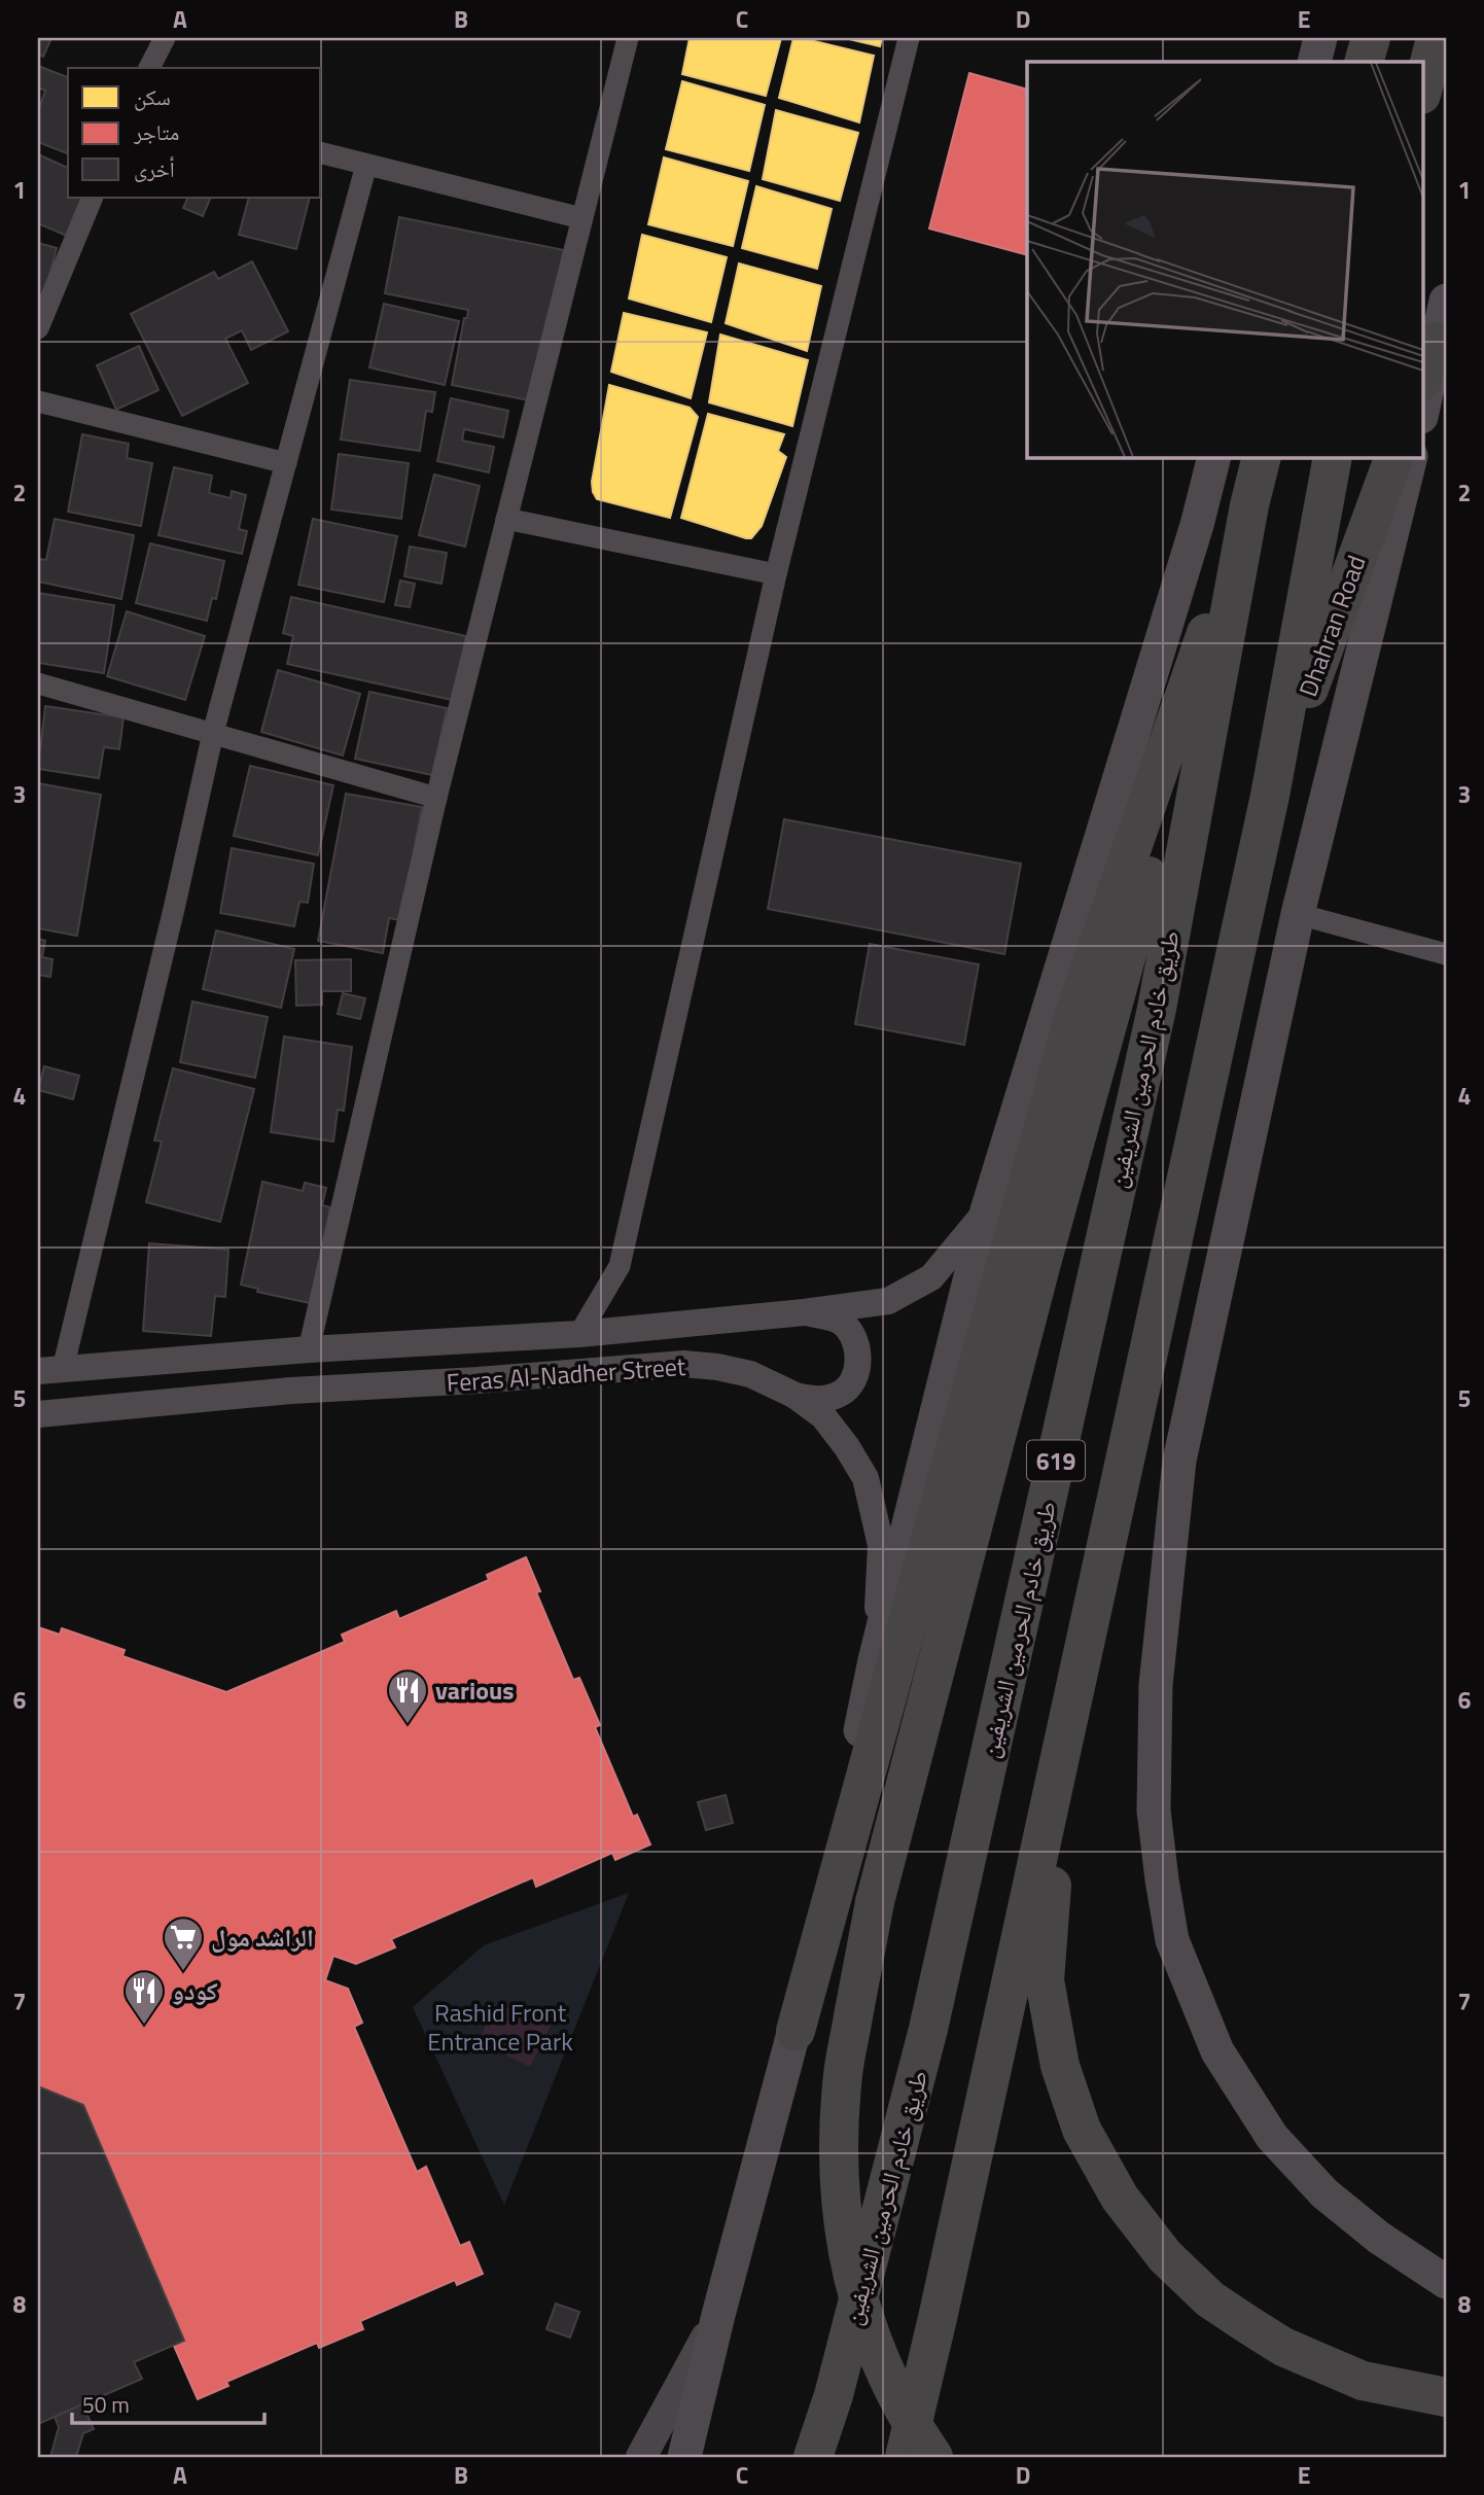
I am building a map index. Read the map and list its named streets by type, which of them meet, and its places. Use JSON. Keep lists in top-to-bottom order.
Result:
{
  "streets": {
    "highway": ["Dhahran Road", "طريق خادم الحرمين الشريفين", "619"],
    "street": ["Feras Al-Nadher Street"]
  },
  "crossings": [
    ["Dhahran Road", "619"]
  ],
  "parks": ["Rashid Front Entrance Park"],
  "places": {
    "restaurant": ["various", "كودو"],
    "supermarket": ["الراشد مول"]
  },
  "legend": ["سكن", "متاجر", "أخرى"],
  "scale_bar": "50 m",
  "grid": {
    "columns": [
      "A",
      "B",
      "C",
      "D",
      "E"
    ],
    "rows": [
      "1",
      "2",
      "3",
      "4",
      "5",
      "6",
      "7",
      "8"
    ]
  }
}
